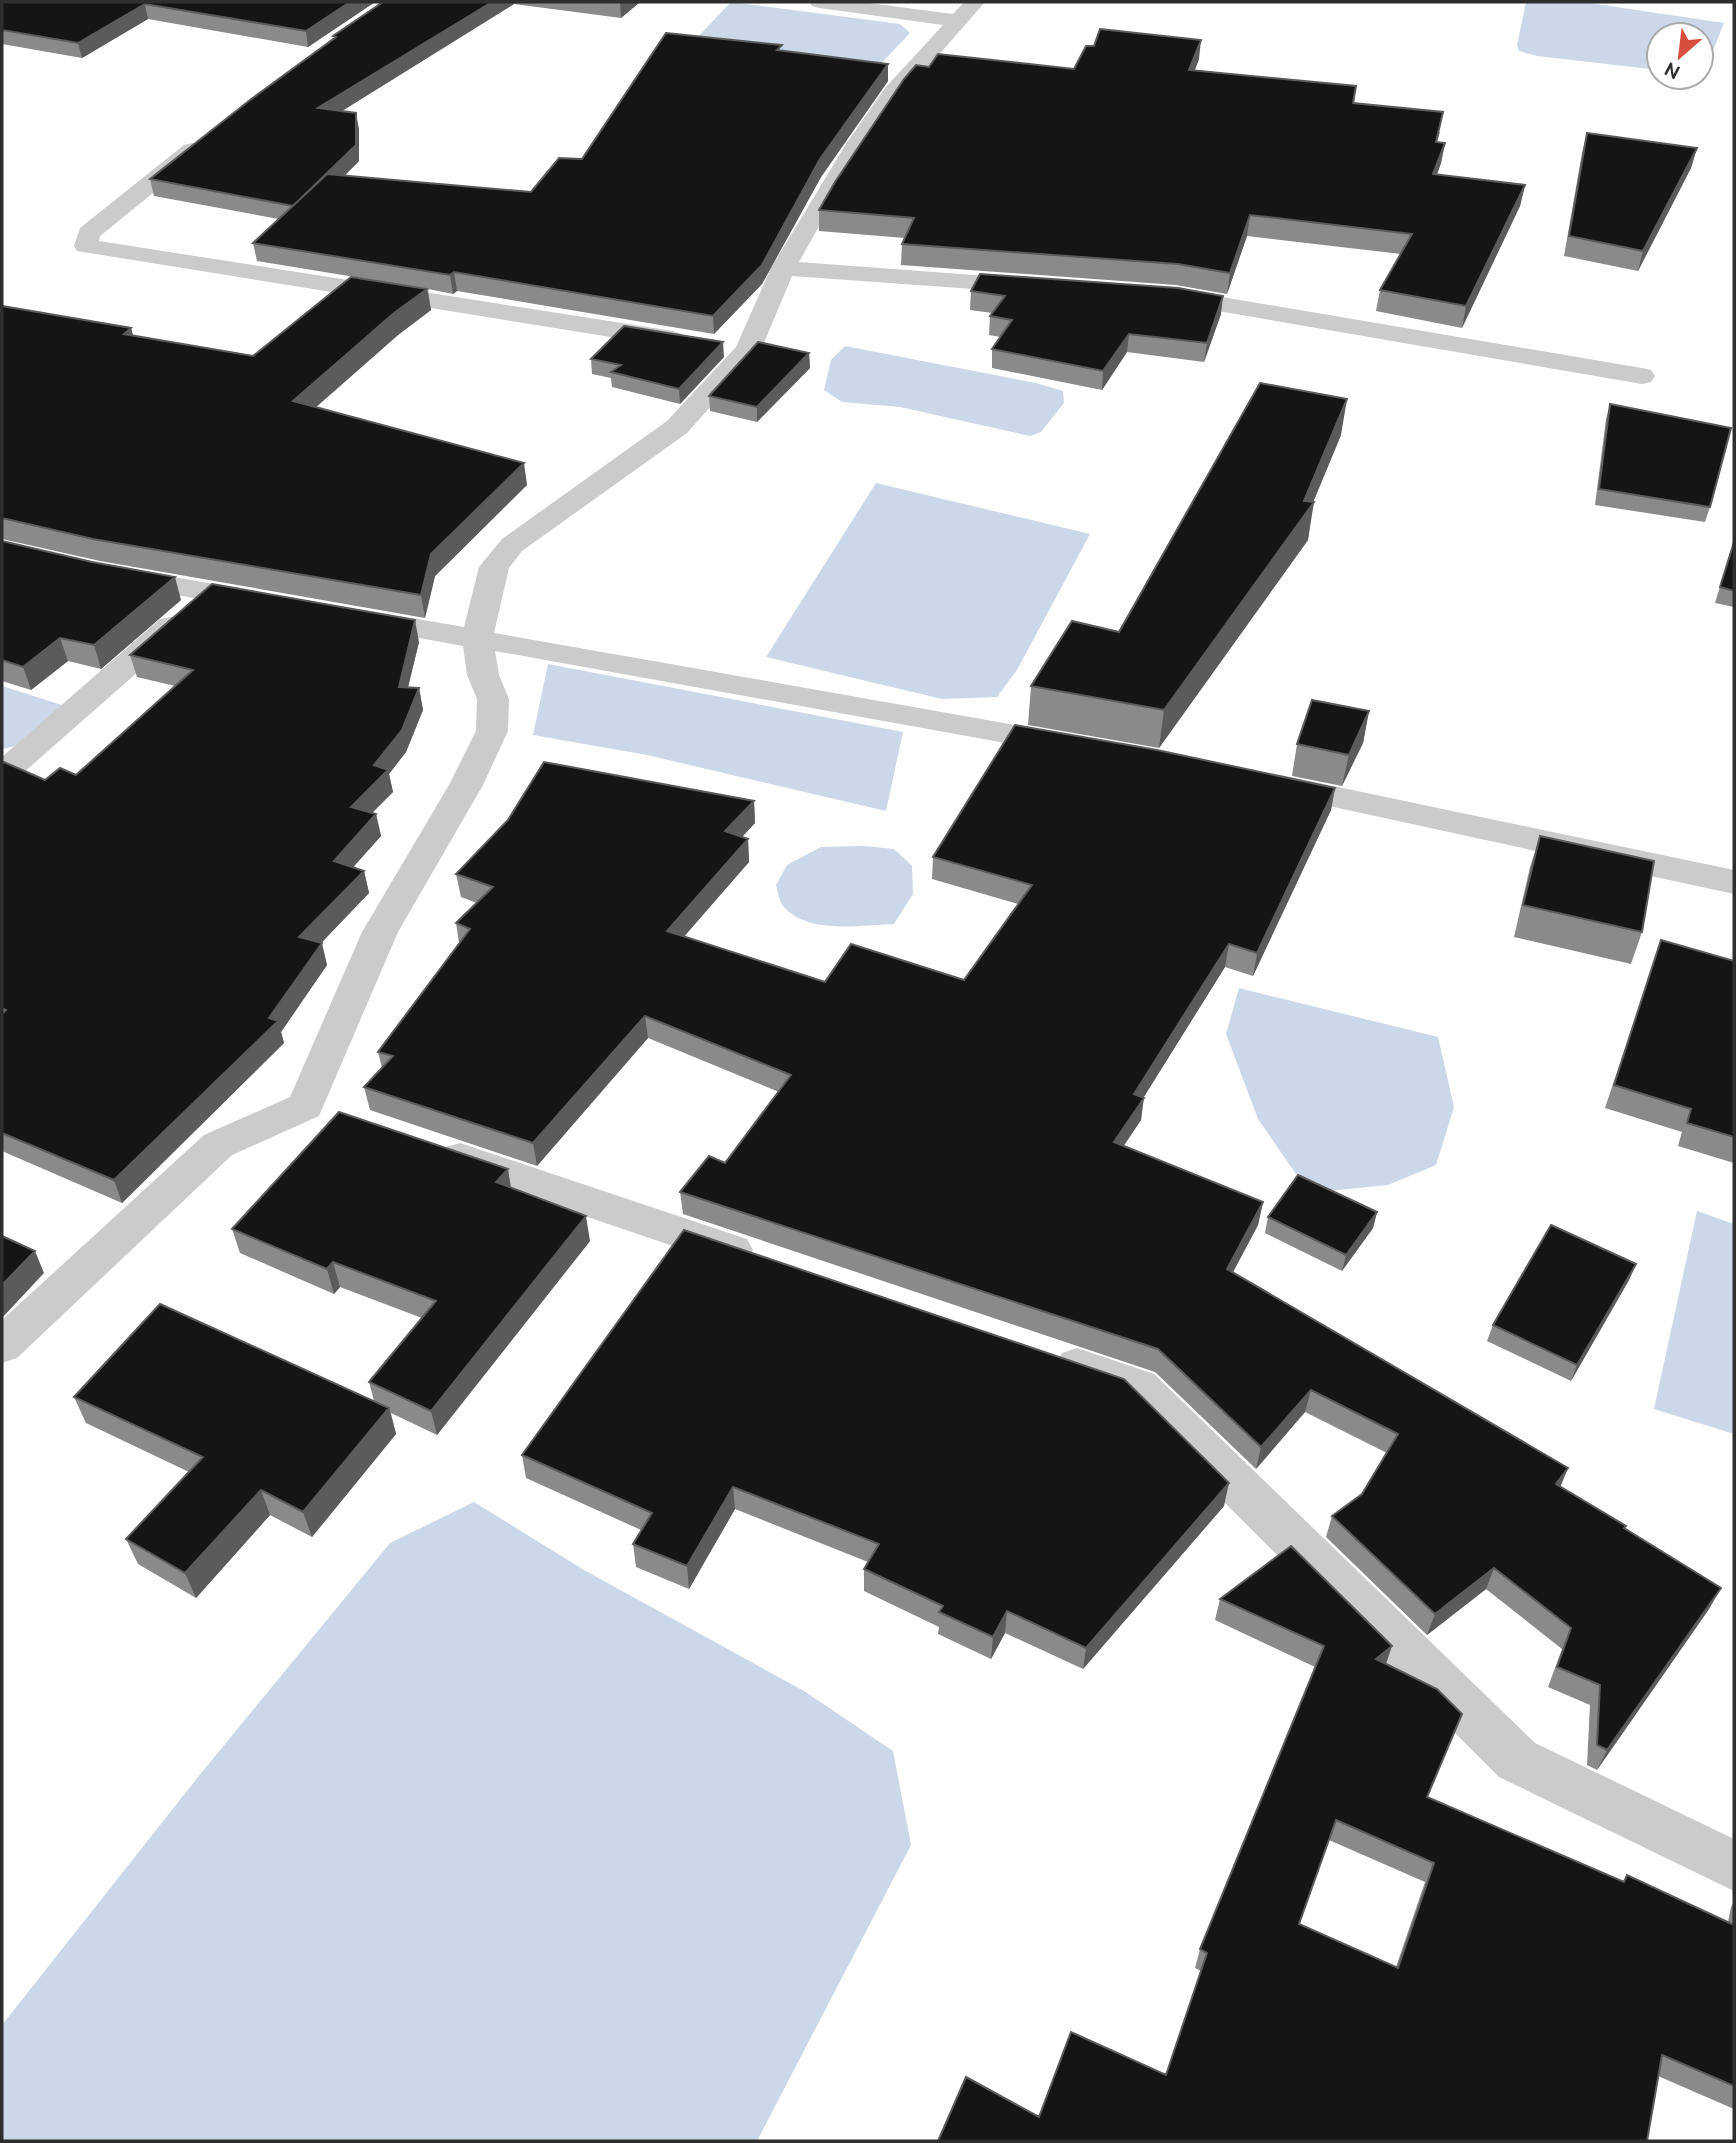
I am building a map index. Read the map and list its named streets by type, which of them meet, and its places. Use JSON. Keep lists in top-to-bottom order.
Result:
{
  "north": "bottom left"
}
